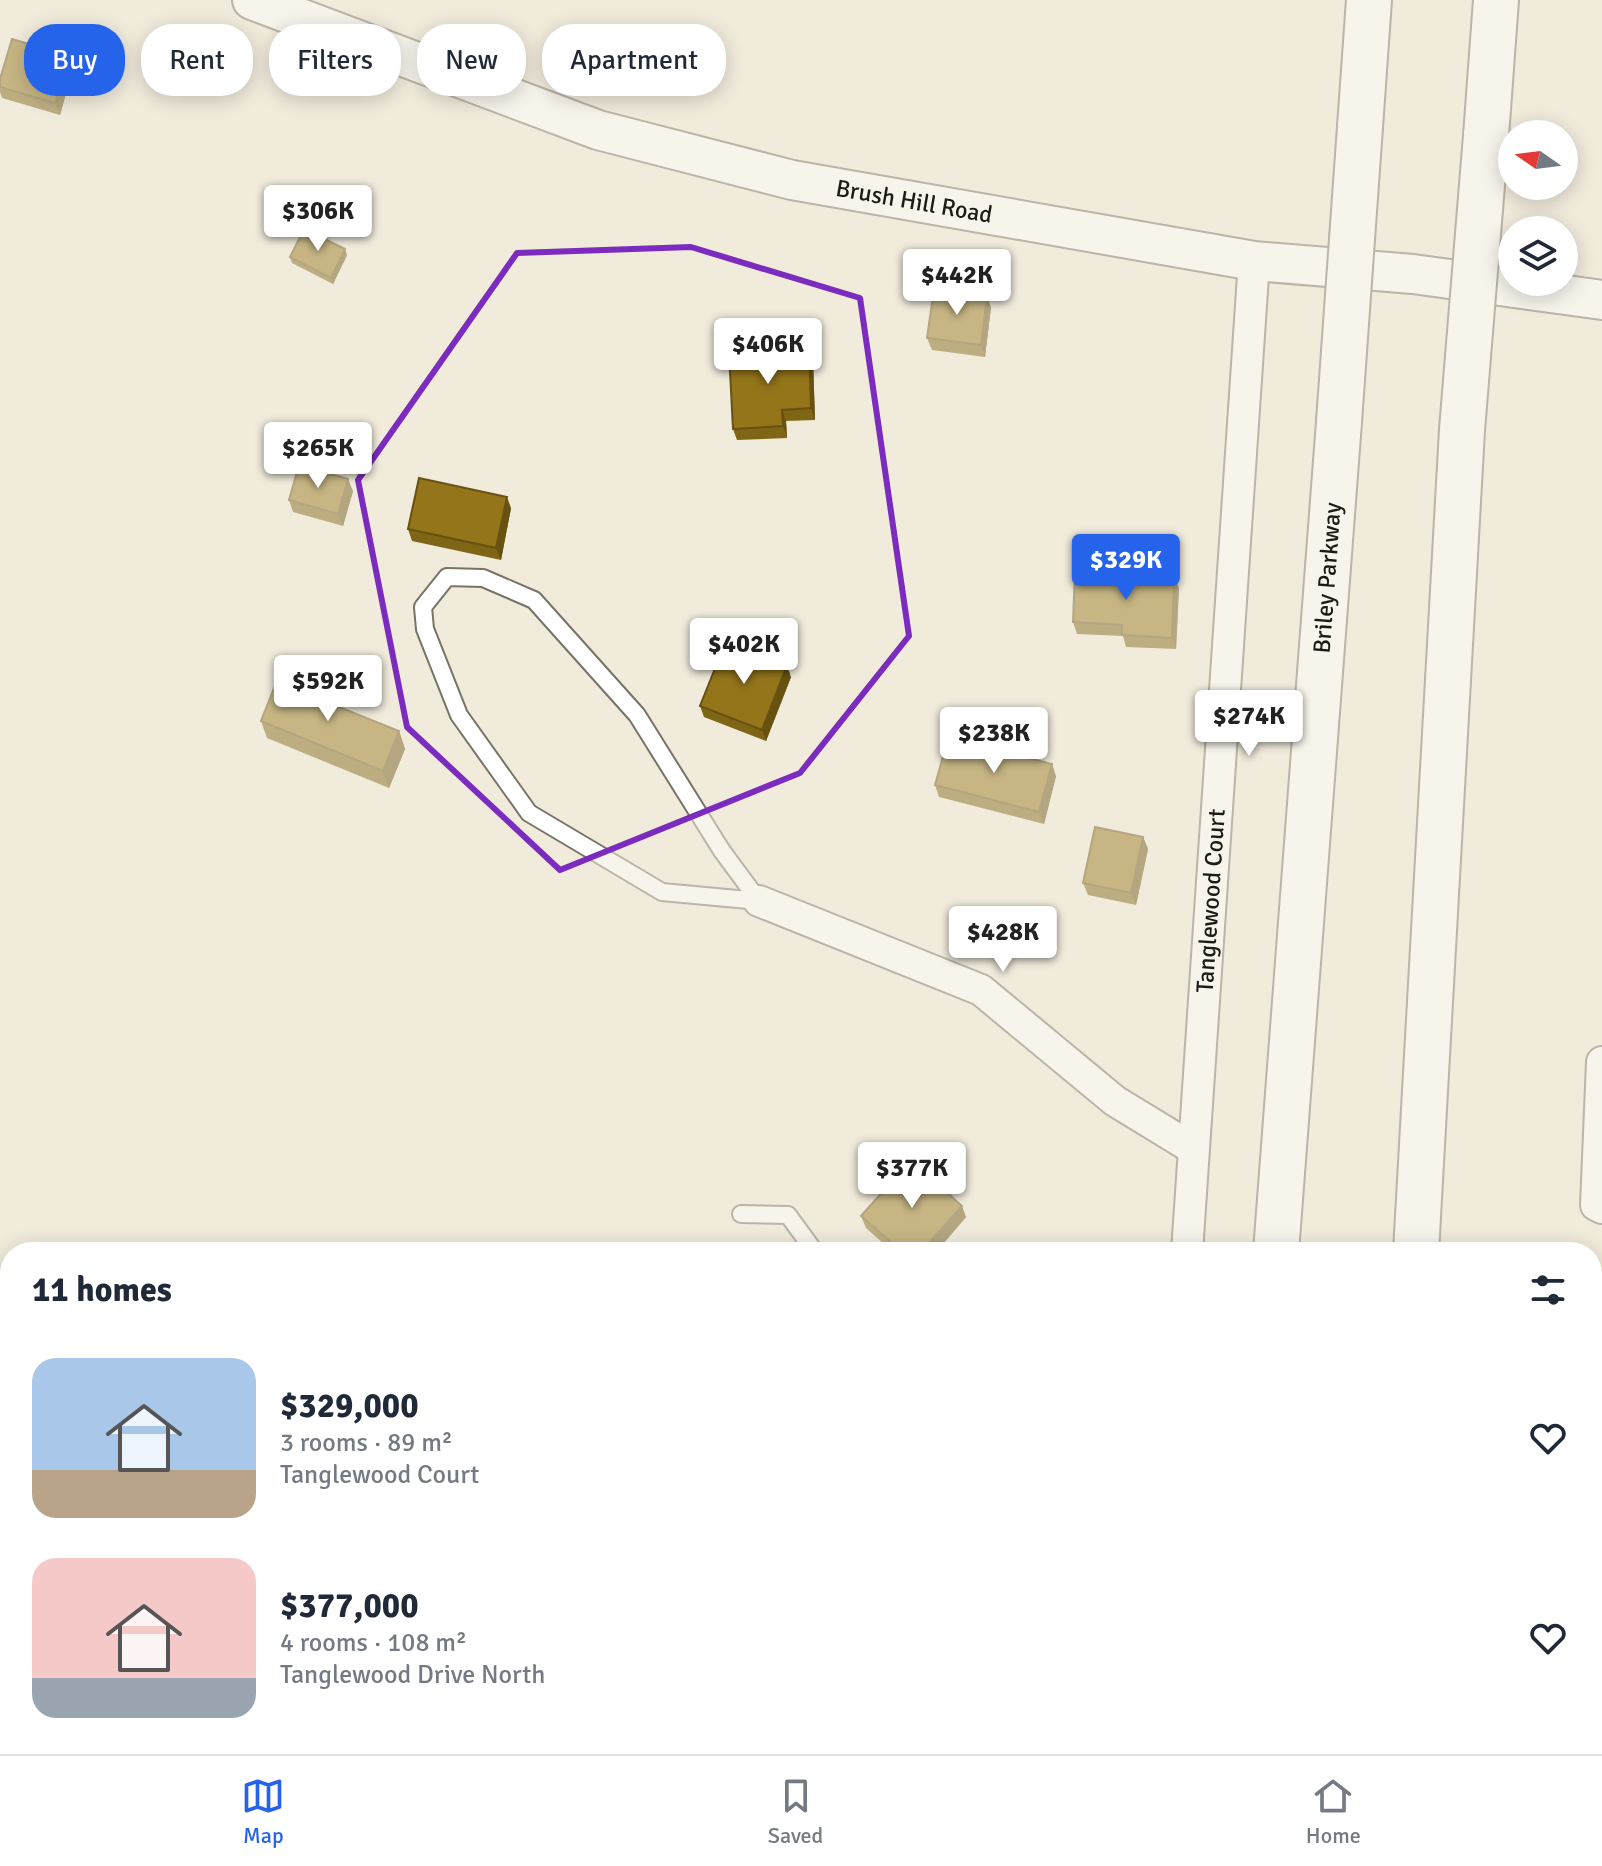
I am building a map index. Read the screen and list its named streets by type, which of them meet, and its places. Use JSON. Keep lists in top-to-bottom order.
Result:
{
  "streets": {
    "highway": ["Briley Parkway"],
    "street": ["Brush Hill Road", "Tanglewood Court"]
  },
  "crossings": [
    ["Brush Hill Road", "Tanglewood Court"]
  ],
  "north": "left",
  "page": {
    "chip": [
      "Buy",
      "Rent",
      "Filters",
      "New",
      "Apartment"
    ],
    "price": [
      "$306K",
      "$442K",
      "$406K",
      "$265K",
      "$329K",
      "$402K",
      "$592K",
      "$274K",
      "$238K",
      "$428K",
      "$377K"
    ],
    "heading": "11 homes",
    "list": [
      {
        "name": "$329,000",
        "note": "3 rooms · 89 m² · Tanglewood Court"
      },
      {
        "name": "$377,000",
        "note": "4 rooms · 108 m² · Tanglewood Drive North"
      }
    ],
    "tabs": ["Map", "Saved", "Home"]
  }
}
